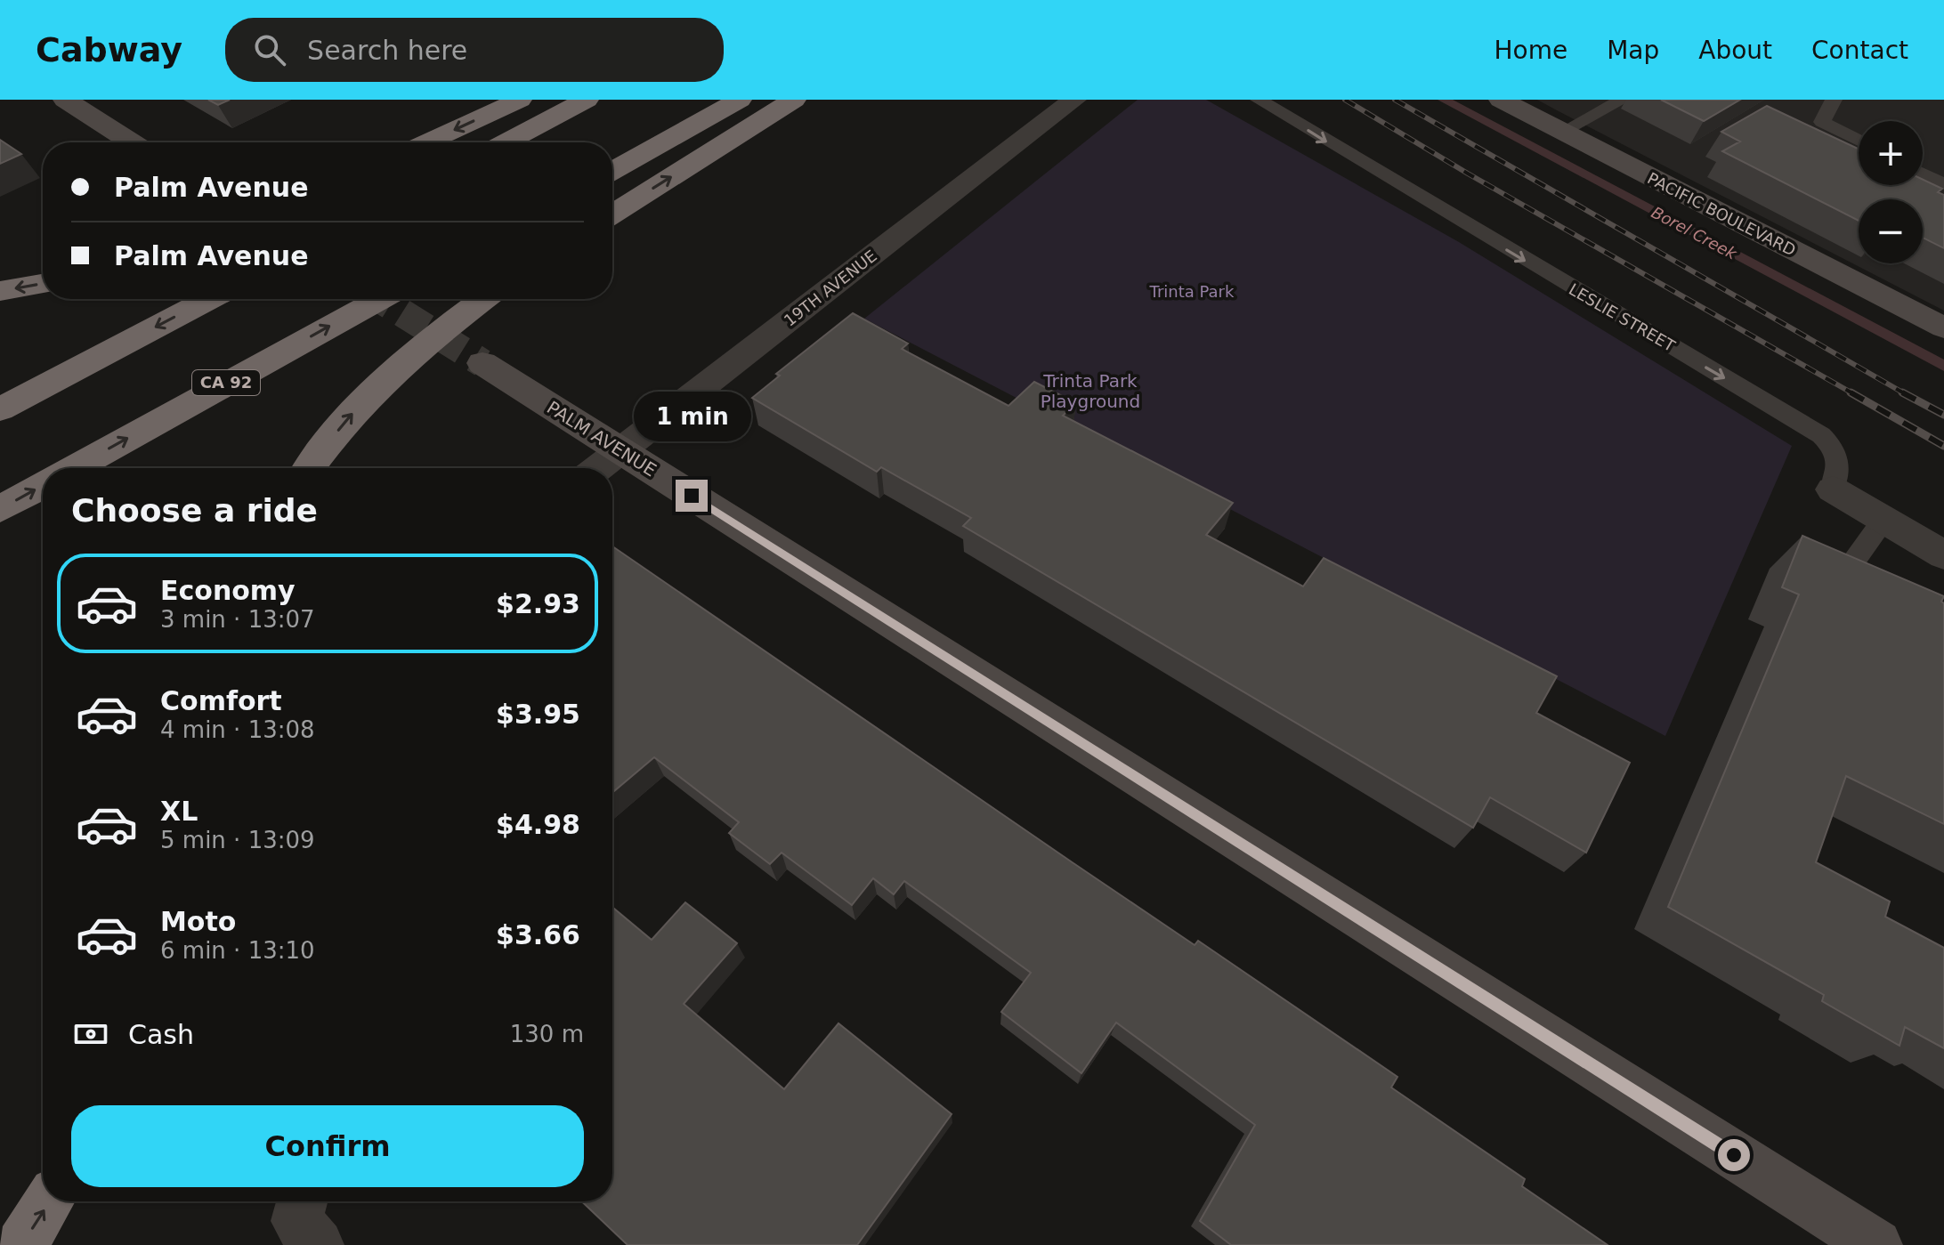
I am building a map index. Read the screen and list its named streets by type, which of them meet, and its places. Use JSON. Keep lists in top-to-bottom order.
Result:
{
  "streets": {
    "highway": ["CA 92"],
    "street": [
      "PACIFIC BOULEVARD",
      "19TH AVENUE",
      "LESLIE STREET",
      "PALM AVENUE"
    ]
  },
  "crossings": [
    ["19TH AVENUE", "PALM AVENUE"]
  ],
  "one_way": ["LESLIE STREET"],
  "water": ["Borel Creek"],
  "parks": ["Trinta Park", "Trinta Park Playground"],
  "page": {
    "header": "Cabway",
    "search": "Search here",
    "nav": [
      "Home",
      "Map",
      "About",
      "Contact"
    ],
    "map_buttons": ["+", "−"],
    "banner": ["Palm Avenue", "Palm Avenue"],
    "bubble": "1 min",
    "heading": "Choose a ride",
    "list": [
      {
        "name": "Economy",
        "note": "3 min · 13:07",
        "value": "$2.93"
      },
      {
        "name": "Comfort",
        "note": "4 min · 13:08",
        "value": "$3.95"
      },
      {
        "name": "XL",
        "note": "5 min · 13:09",
        "value": "$4.98"
      },
      {
        "name": "Moto",
        "note": "6 min · 13:10",
        "value": "$3.66"
      }
    ],
    "pay": ["Cash", "130 m"],
    "buttons": "Confirm"
  }
}
